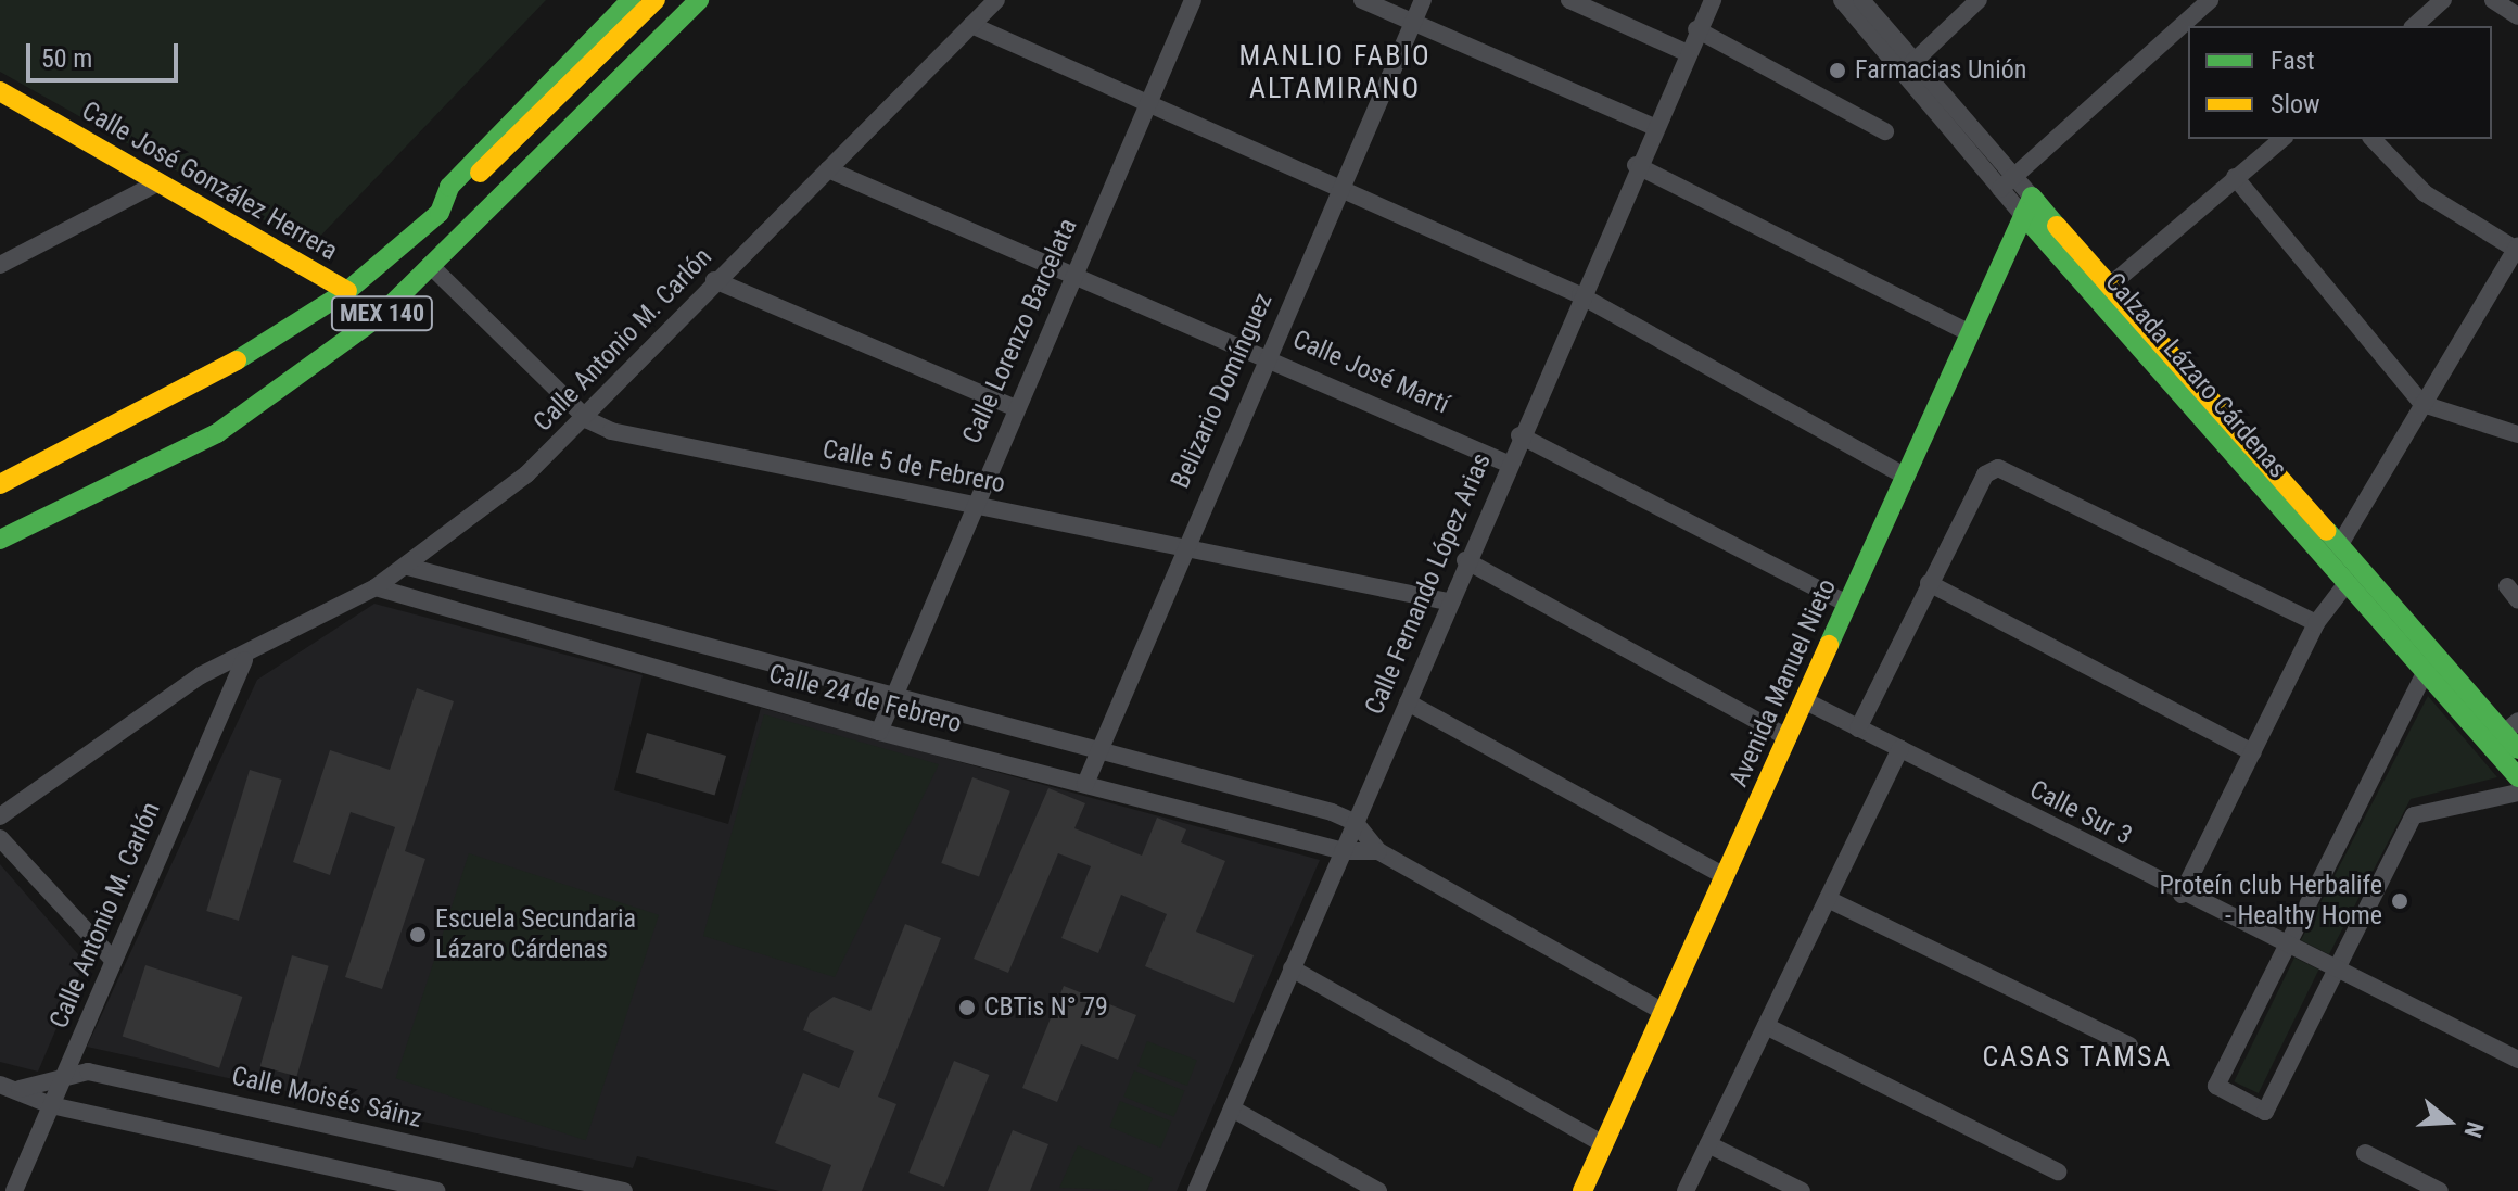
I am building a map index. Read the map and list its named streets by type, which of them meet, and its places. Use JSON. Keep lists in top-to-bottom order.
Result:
{
  "streets": {
    "street": [
      "Calle José González Herrera",
      "MEX 140",
      "Calle Lorenzo Barcelata",
      "Calle Antonio M. Carlón",
      "Calle José Martí",
      "Calzada Lázaro Cárdenas",
      "Belizario Domínguez",
      "Calle 5 de Febrero",
      "Calle Fernando López Arias",
      "Avenida Manuel Nieto",
      "Calle 24 de Febrero",
      "Calle Sur 3",
      "Calle Moisés Sáinz"
    ]
  },
  "crossings": [
    ["Calle José González Herrera", "MEX 140"],
    ["MEX 140", "Calle 5 de Febrero"],
    ["Calle Lorenzo Barcelata", "Calle José Martí"],
    ["Calle Lorenzo Barcelata", "Calle 5 de Febrero"],
    ["Calle Lorenzo Barcelata", "Calle 24 de Febrero"],
    ["Calle Antonio M. Carlón", "Calle José Martí"],
    ["Calle Antonio M. Carlón", "Calle 5 de Febrero"],
    ["Calle Antonio M. Carlón", "Calle 24 de Febrero"],
    ["Calle Antonio M. Carlón", "Calle Moisés Sáinz"],
    ["Calle José Martí", "Belizario Domínguez"],
    ["Calle José Martí", "Calle Fernando López Arias"],
    ["Calzada Lázaro Cárdenas", "Avenida Manuel Nieto"],
    ["Belizario Domínguez", "Calle 5 de Febrero"],
    ["Belizario Domínguez", "Calle 24 de Febrero"],
    ["Calle 5 de Febrero", "Calle Fernando López Arias"],
    ["Calle Fernando López Arias", "Calle 24 de Febrero"],
    ["Avenida Manuel Nieto", "Calle Sur 3"]
  ],
  "districts": ["MANLIO FABIO ALTAMIRANO", "CASAS TAMSA"],
  "places": [
    "Farmacias Unión",
    "Proteín club Herbalife - Healthy Home",
    "Escuela Secundaria Lázaro Cárdenas",
    "CBTis N° 79"
  ],
  "legend": ["Fast", "Slow"],
  "scale_bar": "50 m",
  "north": "right"
}
